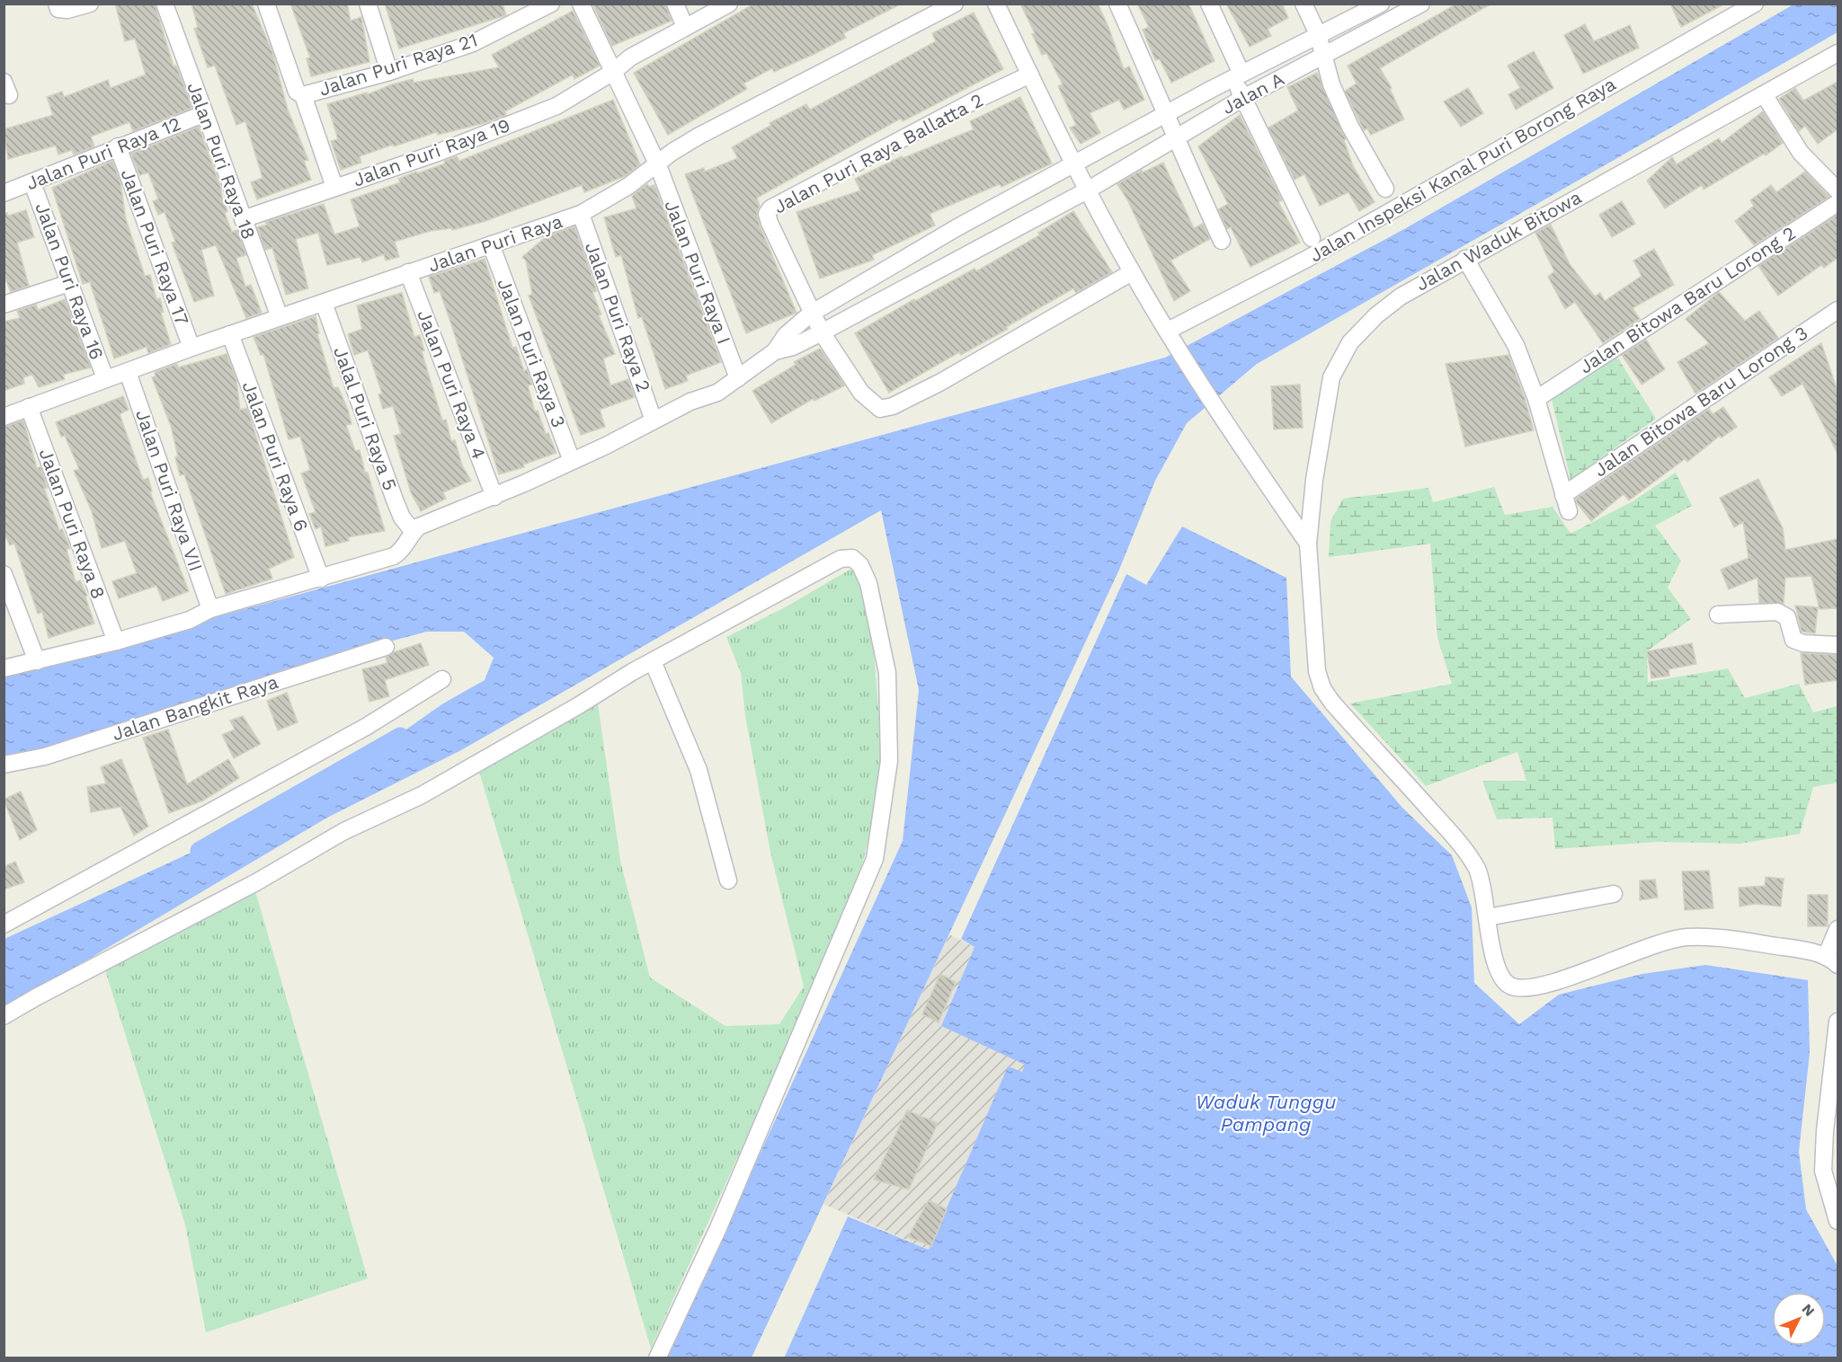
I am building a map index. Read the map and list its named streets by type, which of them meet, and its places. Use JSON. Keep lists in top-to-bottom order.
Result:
{
  "streets": {
    "street": [
      "Jalan Puri Raya 21",
      "Jalan A",
      "Jalan Puri Raya 19",
      "Jalan Puri Raya 12",
      "Jalan Puri Raya Ballatta 2",
      "Jalan Puri Raya 18",
      "Jalan Inspeksi Kanal Puri Borong Raya",
      "Jalan Waduk Bitowa",
      "Jalan Puri Raya",
      "Jalan Puri Raya 17",
      "Jalan Puri Raya I",
      "Jalan Puri Raya 16",
      "Jalan Bitowa Baru Lorong 2",
      "Jalan Puri Raya 2",
      "Jalan Puri Raya 3",
      "Jalan Puri Raya 4",
      "Jalan Bitowa Baru Lorong 3",
      "Jalal Puri Raya 5",
      "Jalan Puri Raya 6",
      "Jalan Puri Raya VII",
      "Jalan Puri Raya 8",
      "Jalan Bangkit Raya"
    ]
  },
  "crossings": [
    ["Jalan A", "Jalan Puri Raya Ballatta 2"],
    ["Jalan Puri Raya 19", "Jalan Puri Raya 18"],
    ["Jalan Puri Raya 19", "Jalan Puri Raya I"],
    ["Jalan Puri Raya 12", "Jalan Puri Raya 18"],
    ["Jalan Puri Raya 12", "Jalan Puri Raya 17"],
    ["Jalan Puri Raya 12", "Jalan Puri Raya 16"],
    ["Jalan Puri Raya 18", "Jalan Puri Raya"],
    ["Jalan Puri Raya", "Jalan Puri Raya 17"],
    ["Jalan Puri Raya", "Jalan Puri Raya I"],
    ["Jalan Puri Raya", "Jalan Puri Raya 16"],
    ["Jalan Puri Raya", "Jalan Puri Raya 2"],
    ["Jalan Puri Raya", "Jalan Puri Raya 3"],
    ["Jalan Puri Raya", "Jalan Puri Raya 4"],
    ["Jalan Puri Raya", "Jalal Puri Raya 5"],
    ["Jalan Puri Raya", "Jalan Puri Raya 6"],
    ["Jalan Puri Raya", "Jalan Puri Raya VII"],
    ["Jalan Puri Raya", "Jalan Puri Raya 8"]
  ],
  "water": ["Waduk Tunggu Pampang"],
  "north": "top right"
}
